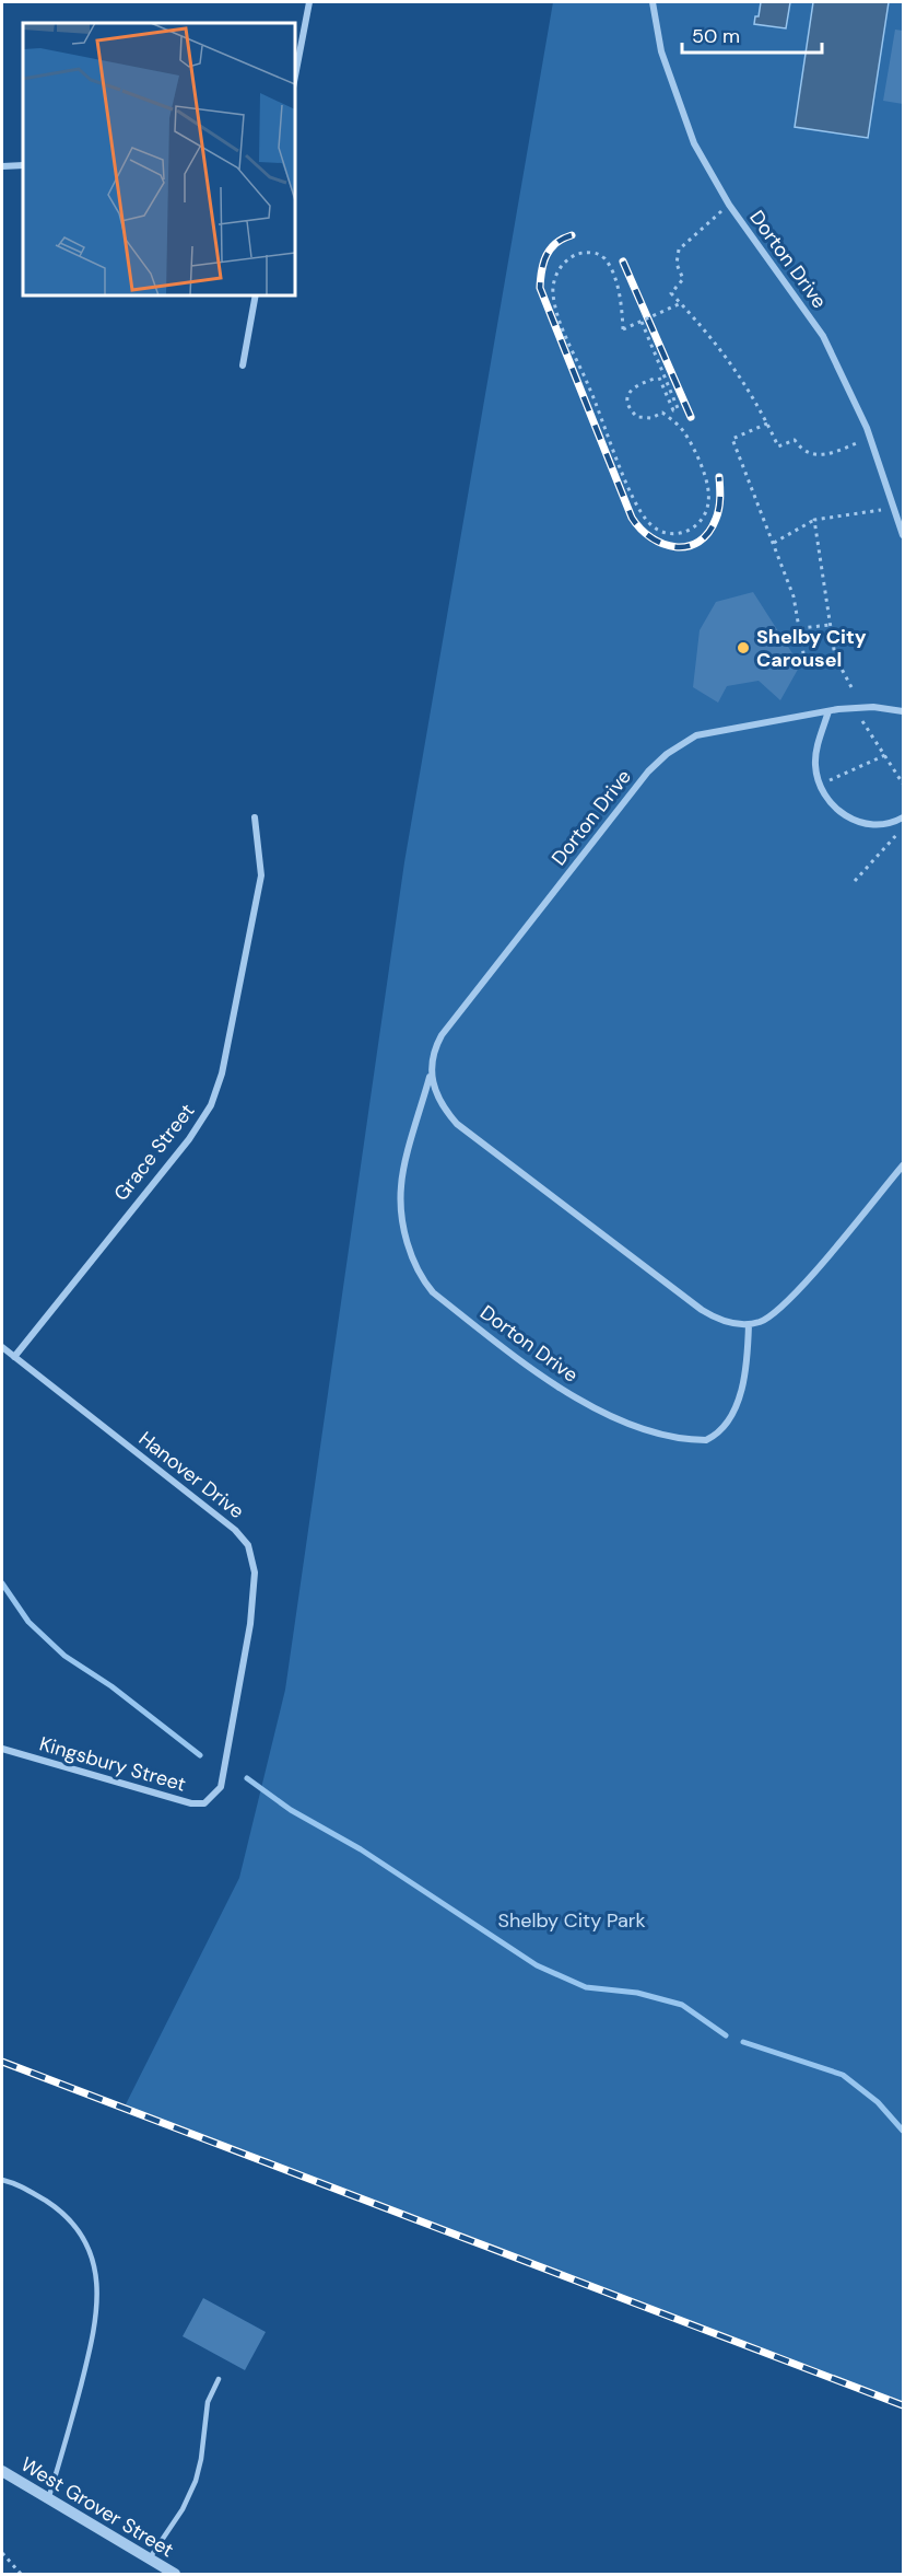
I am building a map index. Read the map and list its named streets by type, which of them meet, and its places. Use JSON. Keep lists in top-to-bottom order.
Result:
{
  "streets": {
    "street": [
      "Dorton Drive",
      "Grace Street",
      "Hanover Drive",
      "Kingsbury Street",
      "West Grover Street"
    ]
  },
  "crossings": [
    ["Grace Street", "Hanover Drive"],
    ["Hanover Drive", "Kingsbury Street"]
  ],
  "parks": ["Shelby City Park"],
  "places": ["Shelby City Carousel"],
  "scale_bar": "50 m"
}
